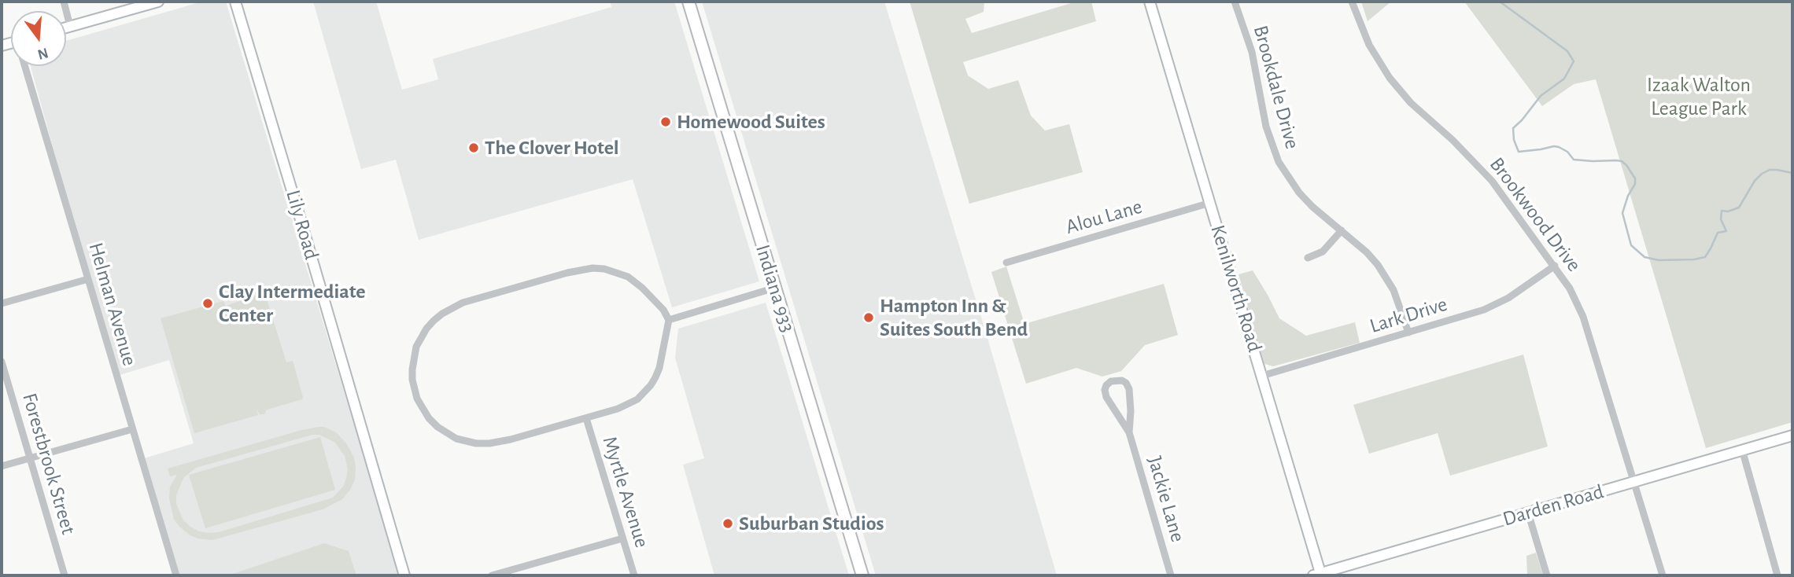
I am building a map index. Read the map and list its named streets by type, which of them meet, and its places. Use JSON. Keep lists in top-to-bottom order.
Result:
{
  "streets": {
    "main road": ["Indiana 933"],
    "street": [
      "Brookdale Drive",
      "Brookwood Drive",
      "Alou Lane",
      "Lily Road",
      "Kenilworth Road",
      "Helman Avenue",
      "Lark Drive",
      "Forestbrook Street",
      "Myrtle Avenue",
      "Jackie Lane",
      "Darden Road"
    ]
  },
  "crossings": [
    ["Brookdale Drive", "Lark Drive"],
    ["Brookwood Drive", "Lark Drive"],
    ["Brookwood Drive", "Darden Road"],
    ["Alou Lane", "Kenilworth Road"],
    ["Kenilworth Road", "Lark Drive"],
    ["Kenilworth Road", "Darden Road"]
  ],
  "parks": ["Izaak Walton League Park"],
  "places": [
    "Homewood Suites",
    "The Clover Hotel",
    "Clay Intermediate Center",
    "Hampton Inn & Suites South Bend",
    "Suburban Studios"
  ],
  "north": "bottom"
}
